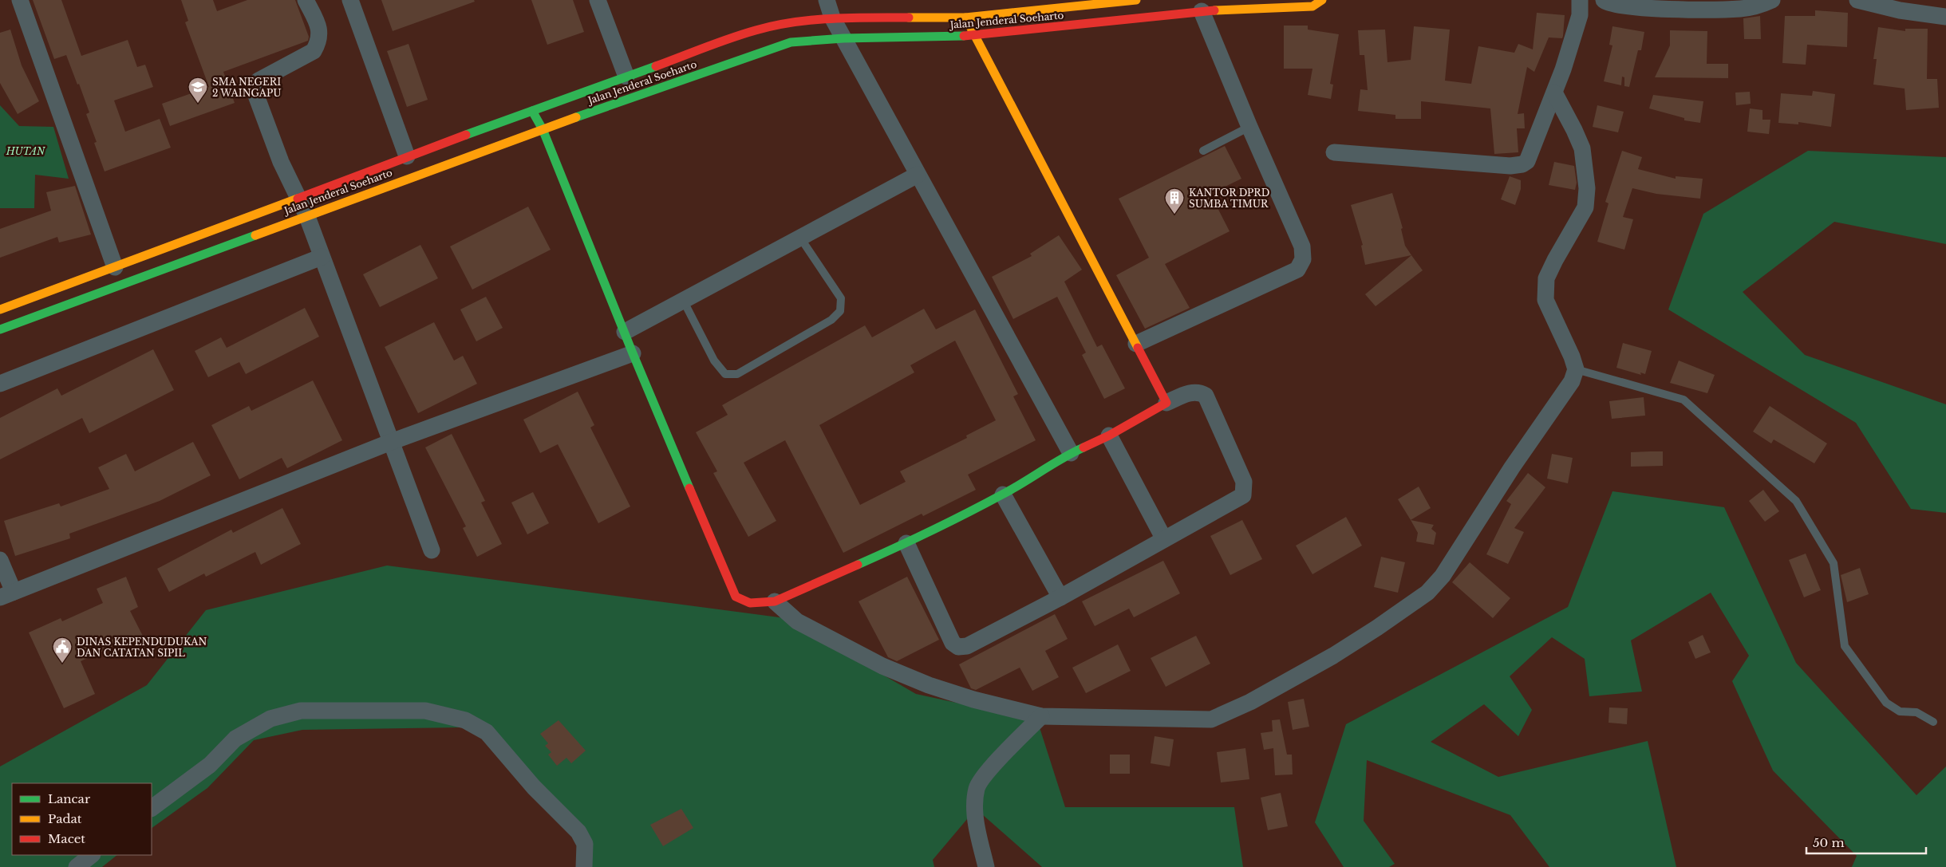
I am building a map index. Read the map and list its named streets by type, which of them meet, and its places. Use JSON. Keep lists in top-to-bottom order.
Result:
{
  "streets": {
    "main road": ["Jalan Jenderal Soeharto"]
  },
  "parks": ["HUTAN"],
  "places": {
    "school or university": ["SMA NEGERI 2 WAINGAPU"],
    "building": ["KANTOR DPRD SUMBA TIMUR"],
    "public building": ["DINAS KEPENDUDUKAN DAN CATATAN SIPIL"]
  },
  "legend": ["Lancar", "Padat", "Macet"],
  "scale_bar": "50 m"
}
